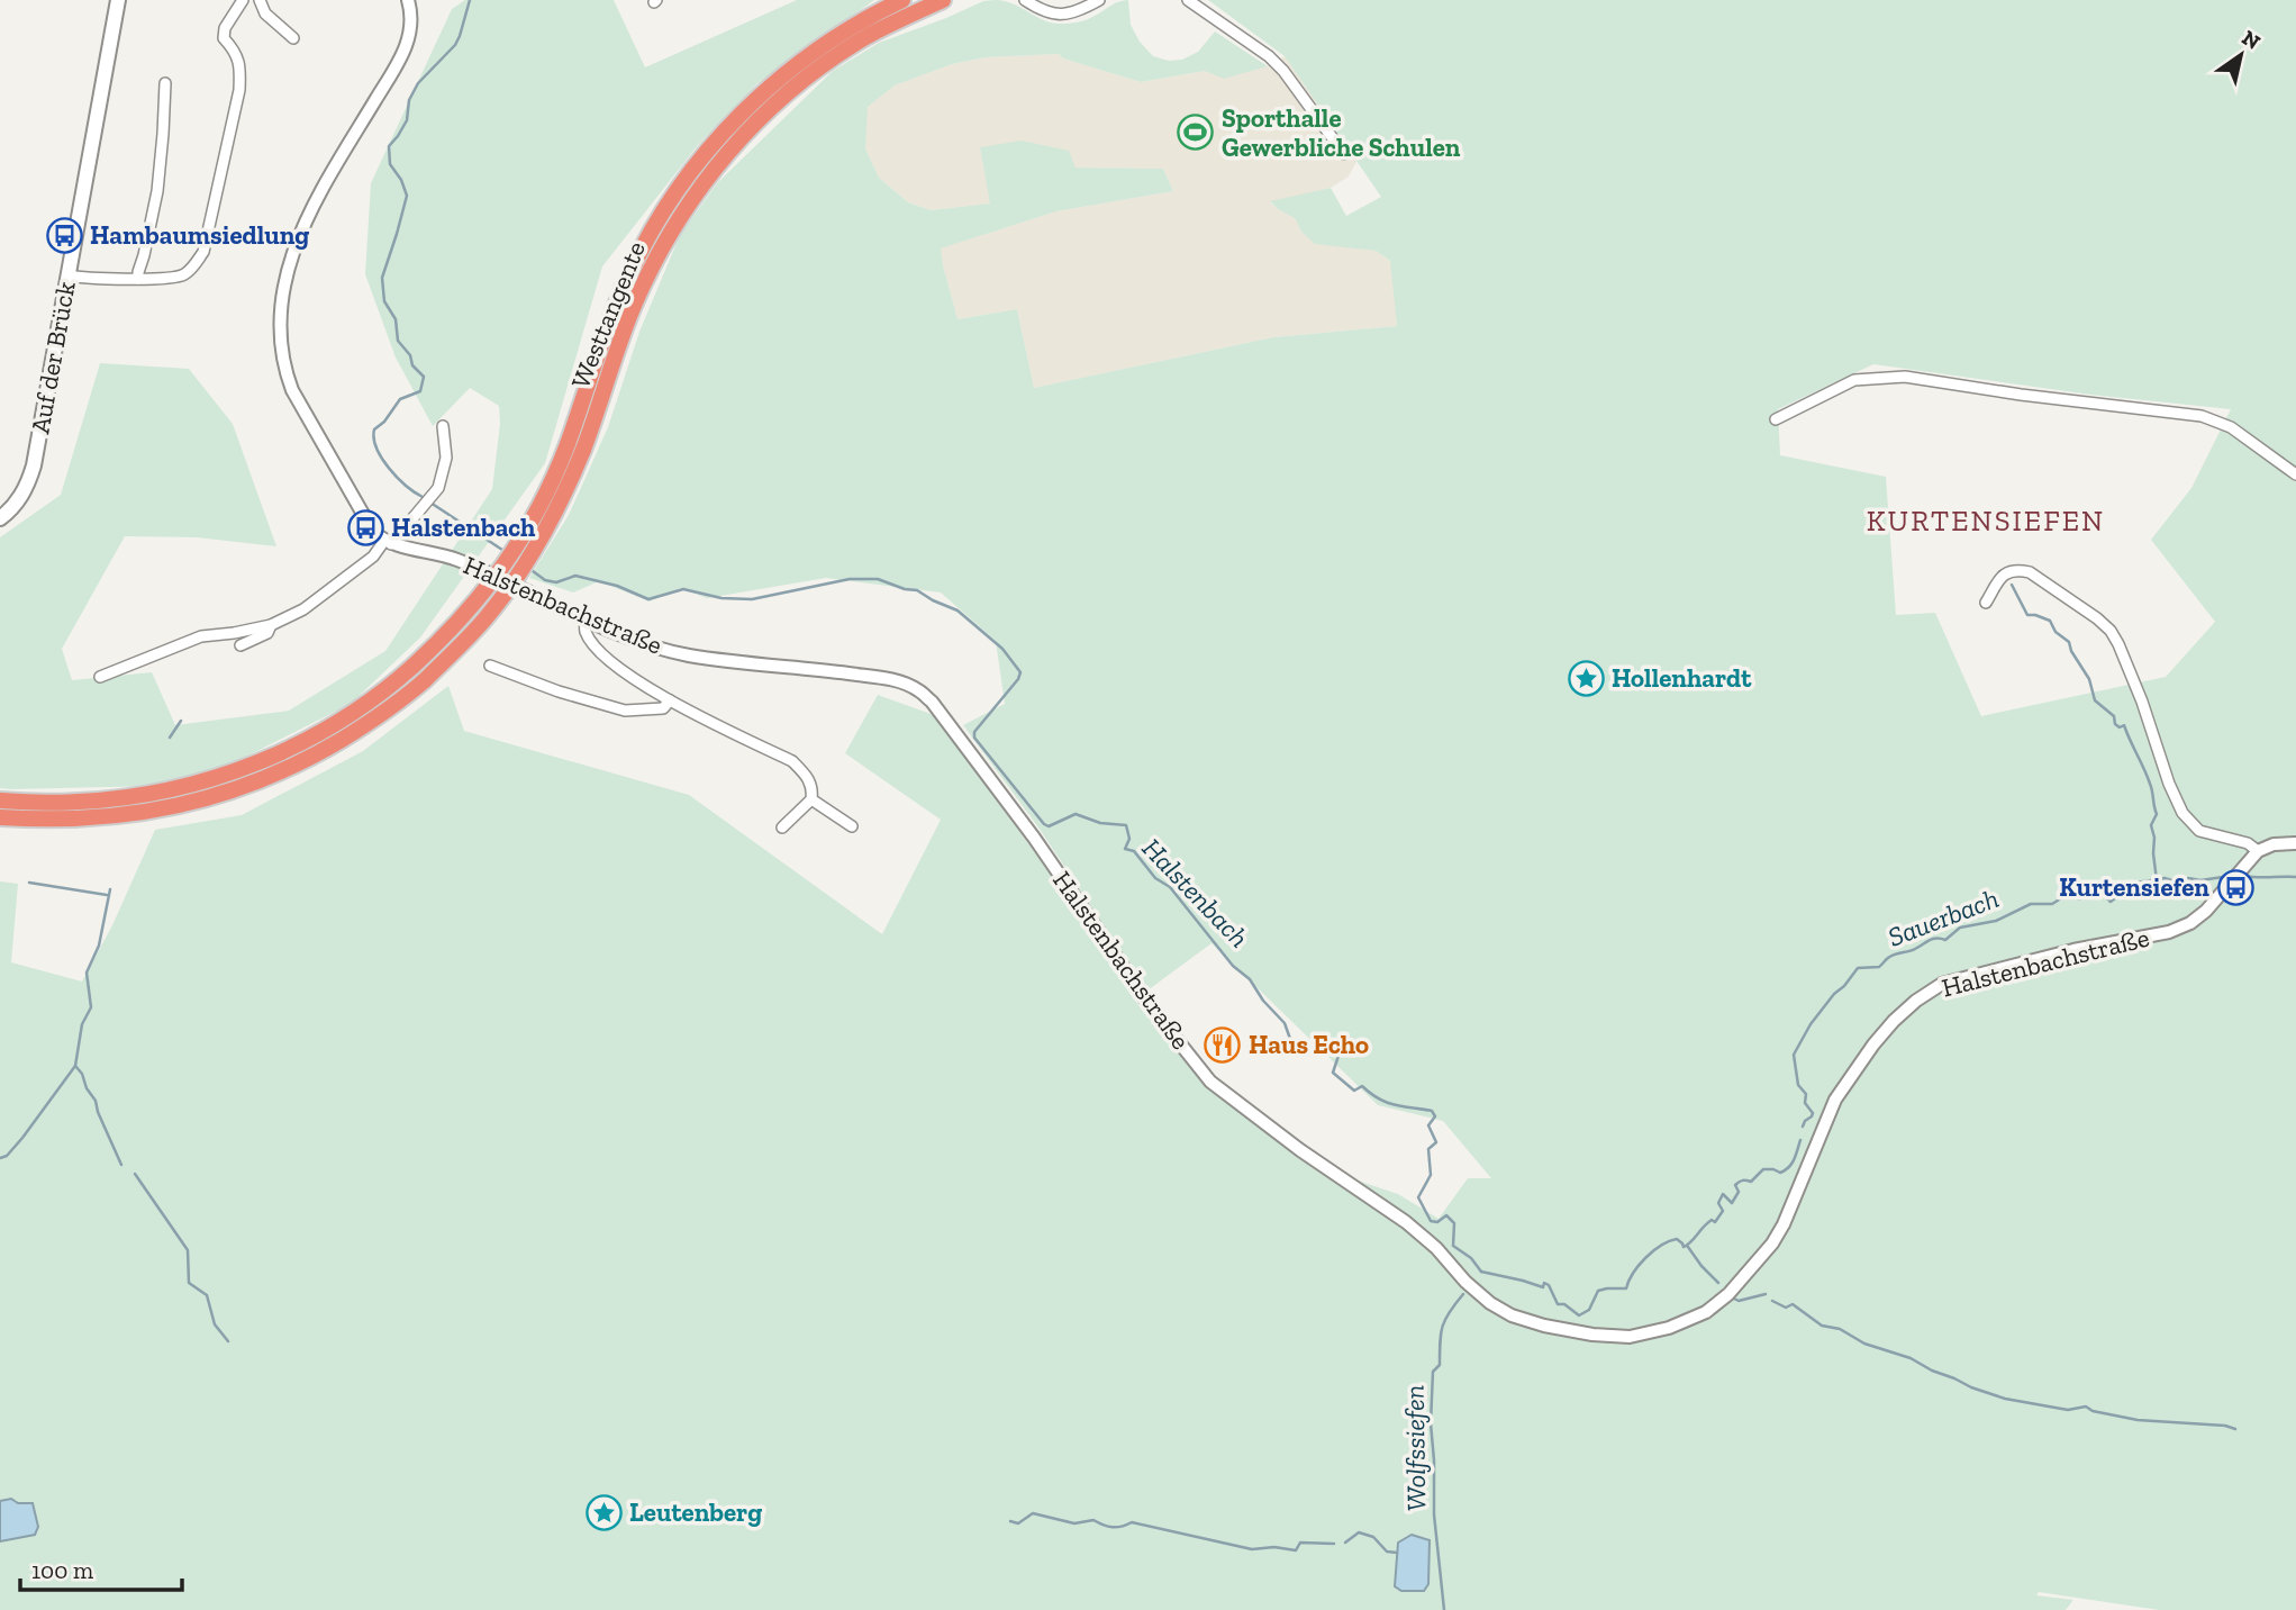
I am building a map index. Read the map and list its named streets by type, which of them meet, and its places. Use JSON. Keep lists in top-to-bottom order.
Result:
{
  "streets": {
    "highway": ["Westtangente"],
    "main road": ["Auf der Brück"],
    "street": ["Halstenbachstraße"]
  },
  "districts": ["KURTENSIEFEN"],
  "water": ["Halstenbach", "Sauerbach", "Wolfssiefen"],
  "places": {
    "sports": ["Sporthalle Gewerbliche Schulen"],
    "bus stop": ["Hambaumsiedlung", "Halstenbach", "Kurtensiefen"],
    "place": ["Hollenhardt", "Leutenberg"],
    "restaurant": ["Haus Echo"]
  },
  "scale_bar": "100 m",
  "north": "top right"
}
